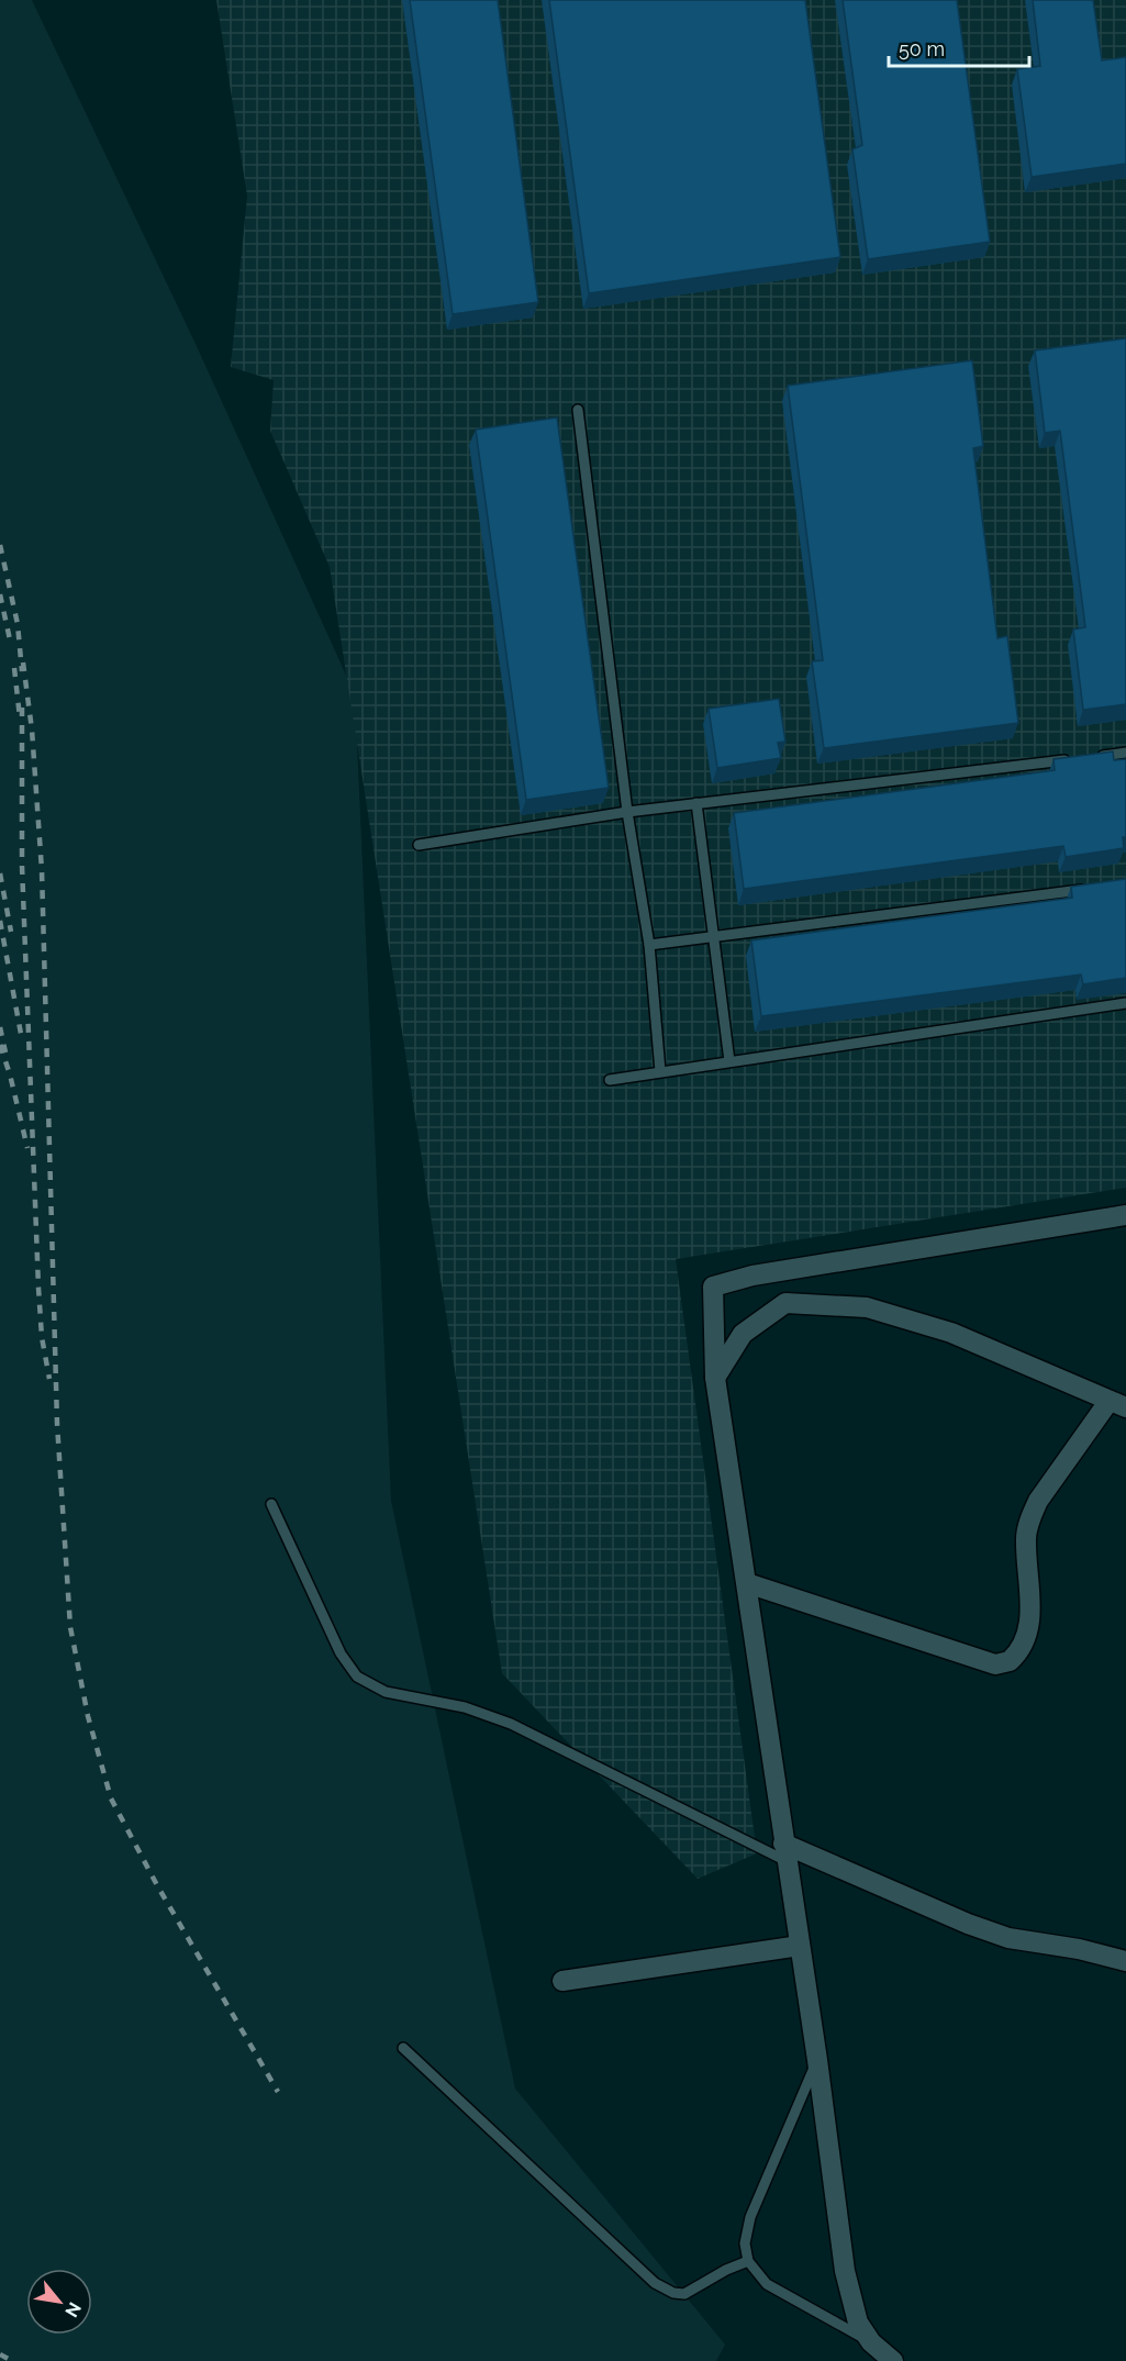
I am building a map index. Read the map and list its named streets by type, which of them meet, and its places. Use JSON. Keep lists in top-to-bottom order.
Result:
{
  "scale_bar": "50 m",
  "north": "bottom right"
}
